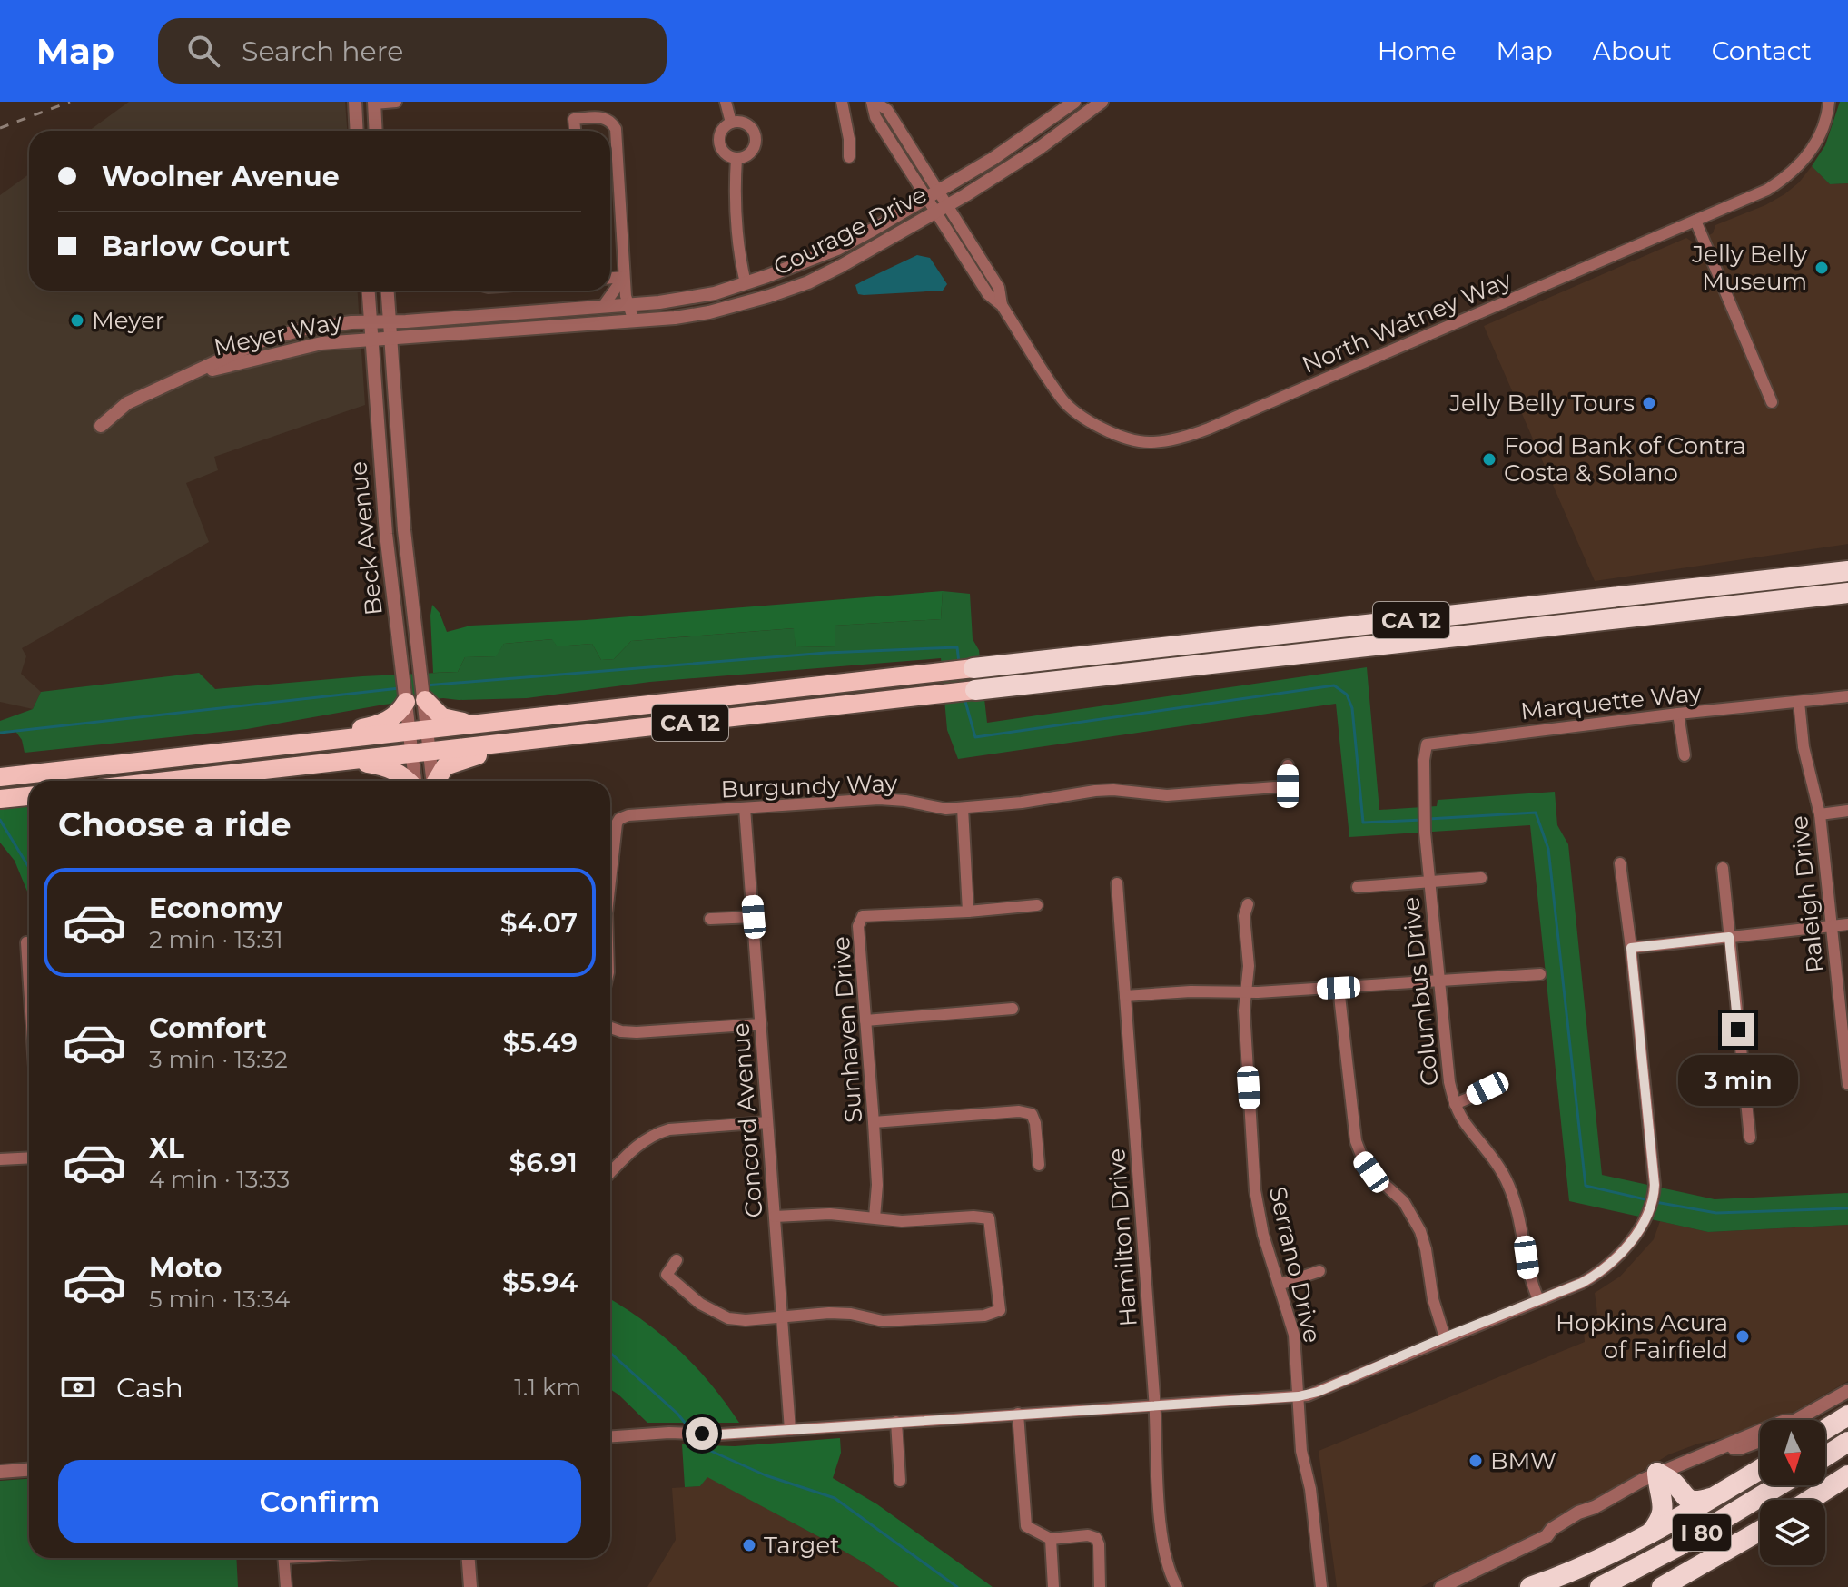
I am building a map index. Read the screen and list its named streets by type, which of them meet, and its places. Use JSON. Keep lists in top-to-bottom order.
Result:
{
  "streets": {
    "highway": ["CA 12", "I 80"],
    "street": [
      "Courage Drive",
      "North Watney Way",
      "Meyer Way",
      "Beck Avenue",
      "Marquette Way",
      "Burgundy Way",
      "Raleigh Drive",
      "Columbus Drive",
      "Sunhaven Drive",
      "Concord Avenue",
      "Hamilton Drive",
      "Serrano Drive"
    ]
  },
  "crossings": [
    ["Courage Drive", "North Watney Way"],
    ["Courage Drive", "Meyer Way"],
    ["Courage Drive", "Beck Avenue"],
    ["Meyer Way", "Beck Avenue"],
    ["Beck Avenue", "CA 12"],
    ["Marquette Way", "Raleigh Drive"],
    ["Marquette Way", "Columbus Drive"],
    ["Burgundy Way", "Concord Avenue"]
  ],
  "places": [
    "Jelly Belly Museum",
    "Meyer",
    "Jelly Belly Tours",
    "Food Bank of Contra Costa & Solano",
    "Hopkins Acura of Fairfield",
    "BMW",
    "Target"
  ],
  "north": "bottom",
  "page": {
    "header": "Map",
    "search": "Search here",
    "nav": [
      "Home",
      "Map",
      "About",
      "Contact"
    ],
    "banner": ["Woolner Avenue", "Barlow Court"],
    "heading": "Choose a ride",
    "list": [
      {
        "name": "Economy",
        "note": "2 min · 13:31",
        "value": "$4.07"
      },
      {
        "name": "Comfort",
        "note": "3 min · 13:32",
        "value": "$5.49"
      },
      {
        "name": "XL",
        "note": "4 min · 13:33",
        "value": "$6.91"
      },
      {
        "name": "Moto",
        "note": "5 min · 13:34",
        "value": "$5.94"
      }
    ],
    "bubble": "3 min",
    "pay": ["Cash", "1.1 km"],
    "buttons": "Confirm"
  }
}
